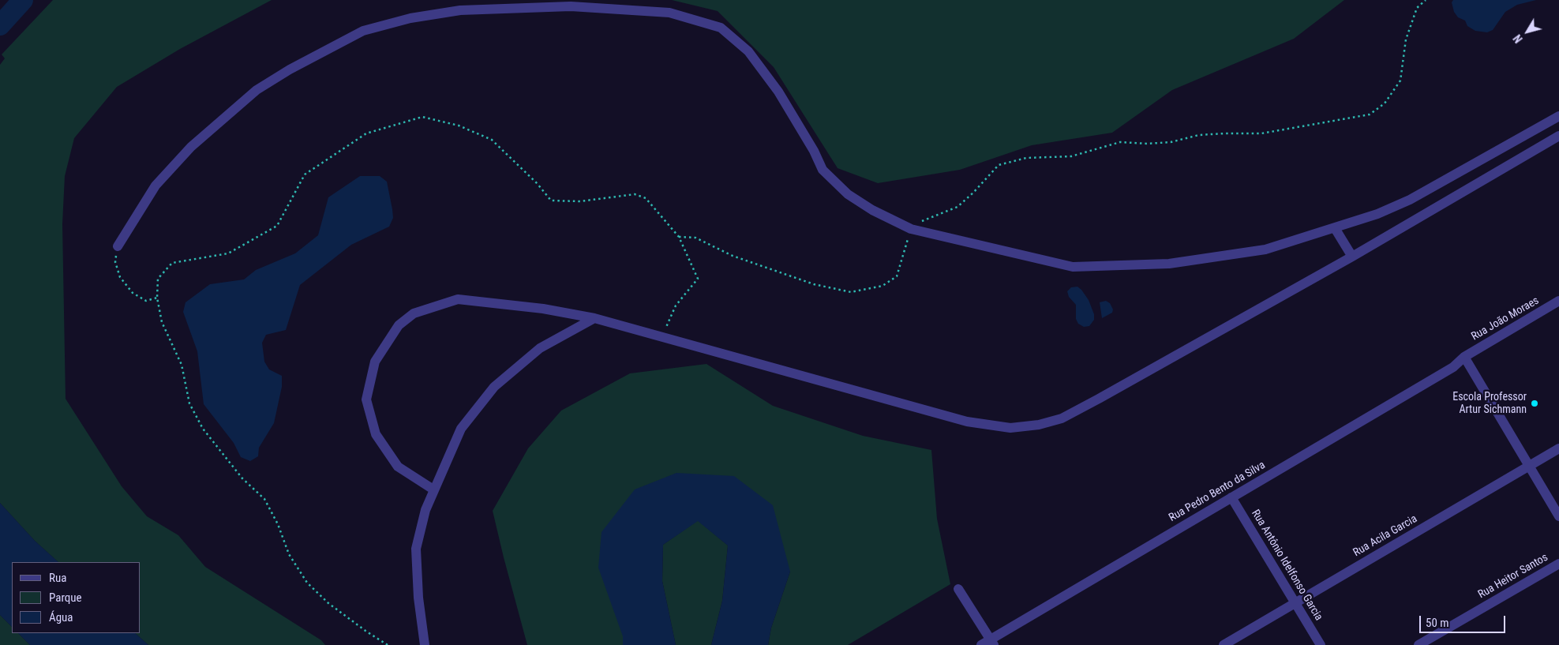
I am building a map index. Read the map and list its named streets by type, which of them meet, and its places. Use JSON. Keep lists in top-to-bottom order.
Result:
{
  "streets": {
    "street": [
      "Rua João Moraes",
      "Rua Pedro Bento da Silva",
      "Rua Acila Garcia",
      "Rua Antônio Idelfonso Garcia",
      "Rua Heitor Santos"
    ]
  },
  "crossings": [
    ["Rua João Moraes", "Rua Pedro Bento da Silva"],
    ["Rua Pedro Bento da Silva", "Rua Antônio Idelfonso Garcia"],
    ["Rua Acila Garcia", "Rua Antônio Idelfonso Garcia"]
  ],
  "places": ["Escola Professor Artur Sichmann"],
  "legend": ["Rua", "Parque", "Água"],
  "scale_bar": "50 m",
  "north": "bottom left"
}
